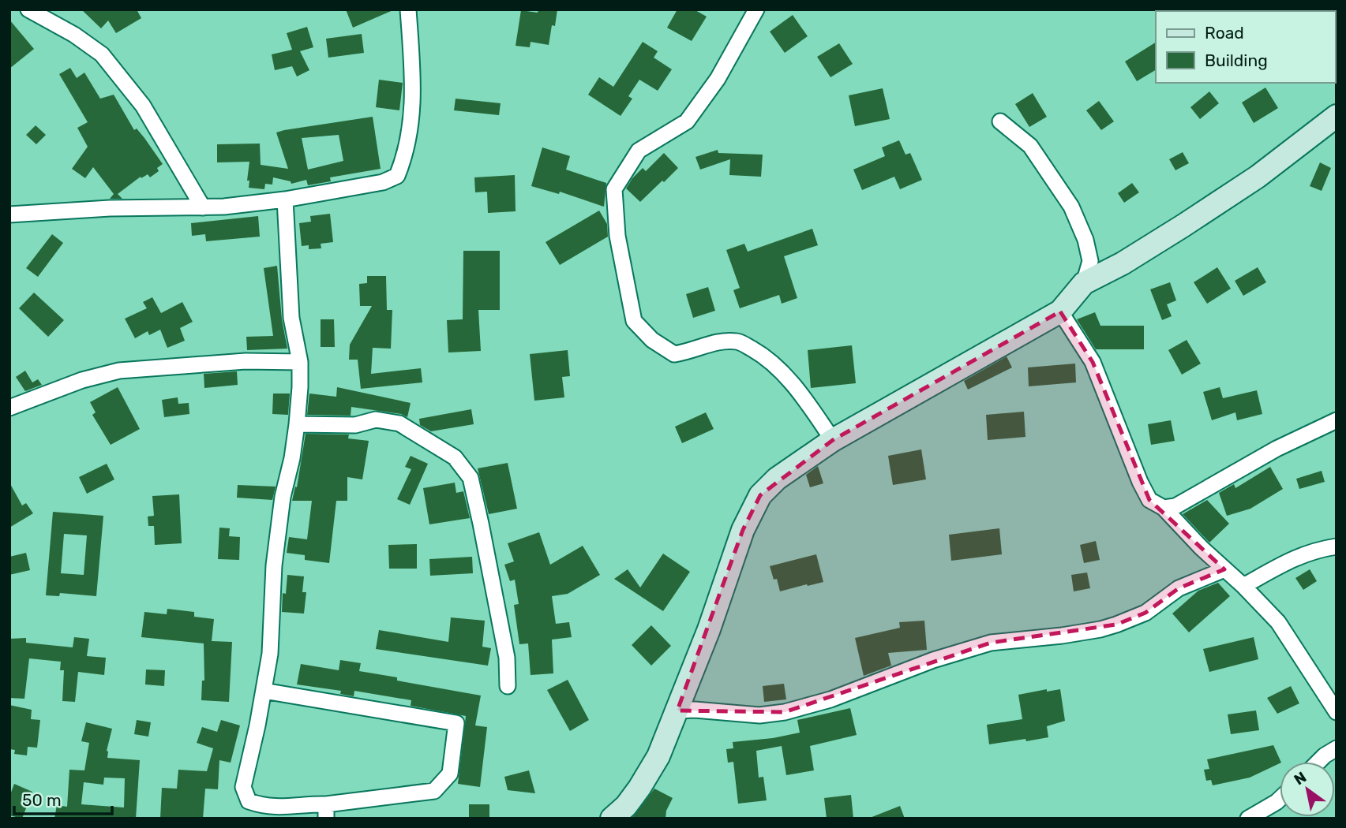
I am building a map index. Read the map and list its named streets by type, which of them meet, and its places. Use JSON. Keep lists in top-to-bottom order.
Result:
{
  "legend": ["Road", "Building"],
  "scale_bar": "50 m",
  "north": "top left"
}
